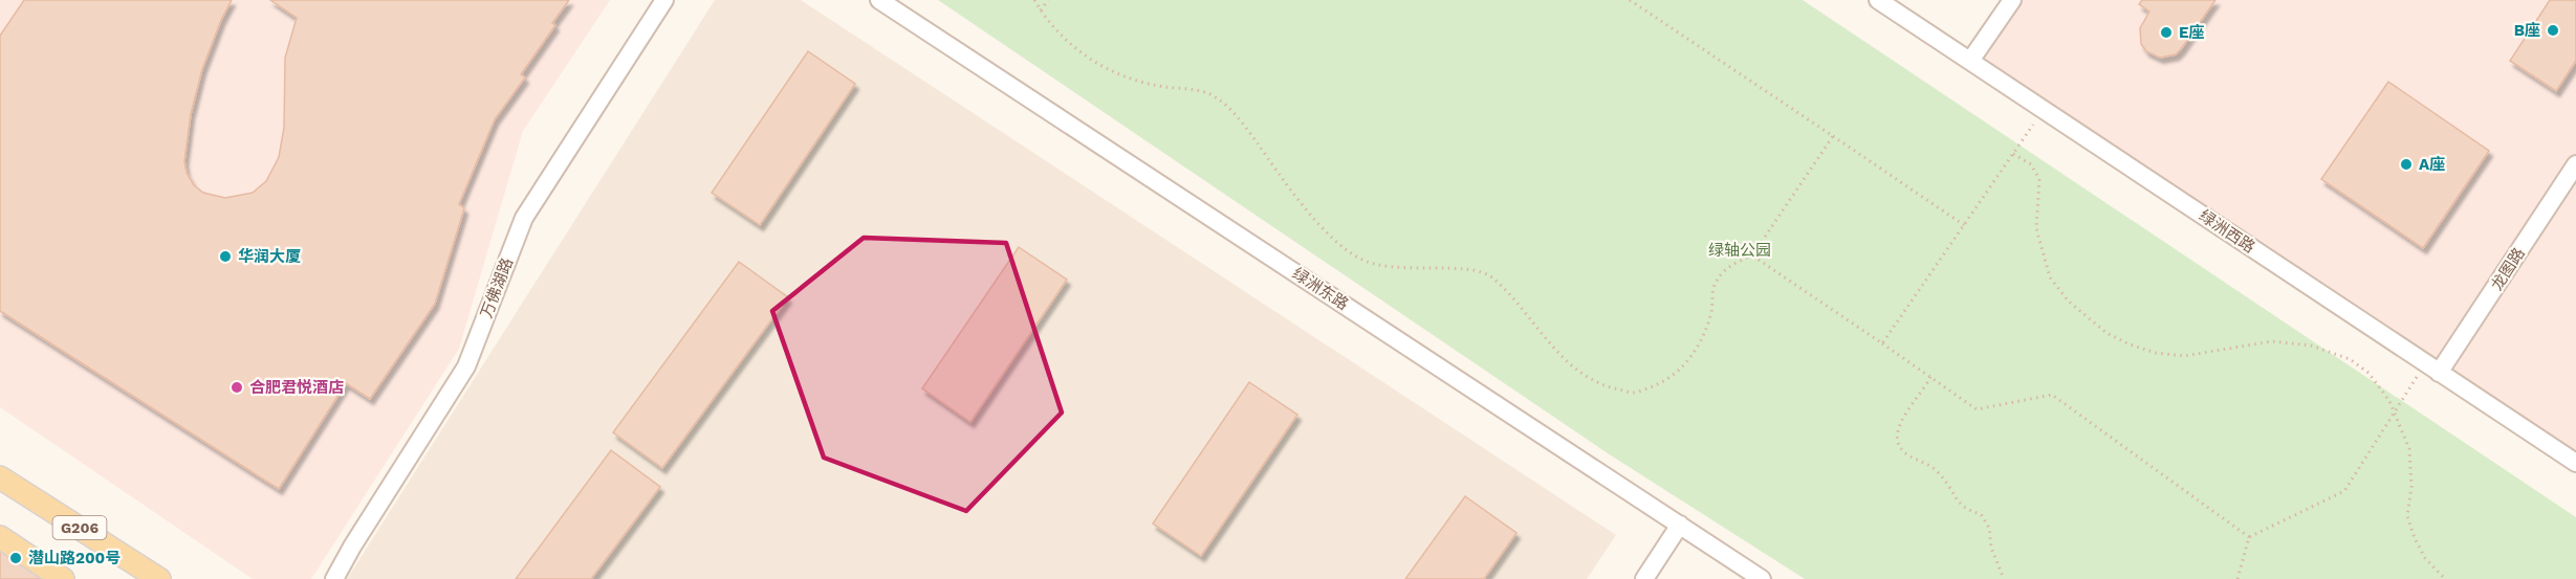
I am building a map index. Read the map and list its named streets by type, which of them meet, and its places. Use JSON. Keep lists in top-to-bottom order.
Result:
{
  "streets": {
    "main road": ["G206"],
    "street": [
      "绿洲西路",
      "龙图路",
      "万佛湖路",
      "绿洲东路"
    ]
  },
  "crossings": [
    ["绿洲西路", "龙图路"]
  ],
  "parks": ["绿轴公园"],
  "places": [
    "B座",
    "E座",
    "A座",
    "华润大厦",
    "合肥君悦酒店",
    "潜山路200号"
  ]
}
